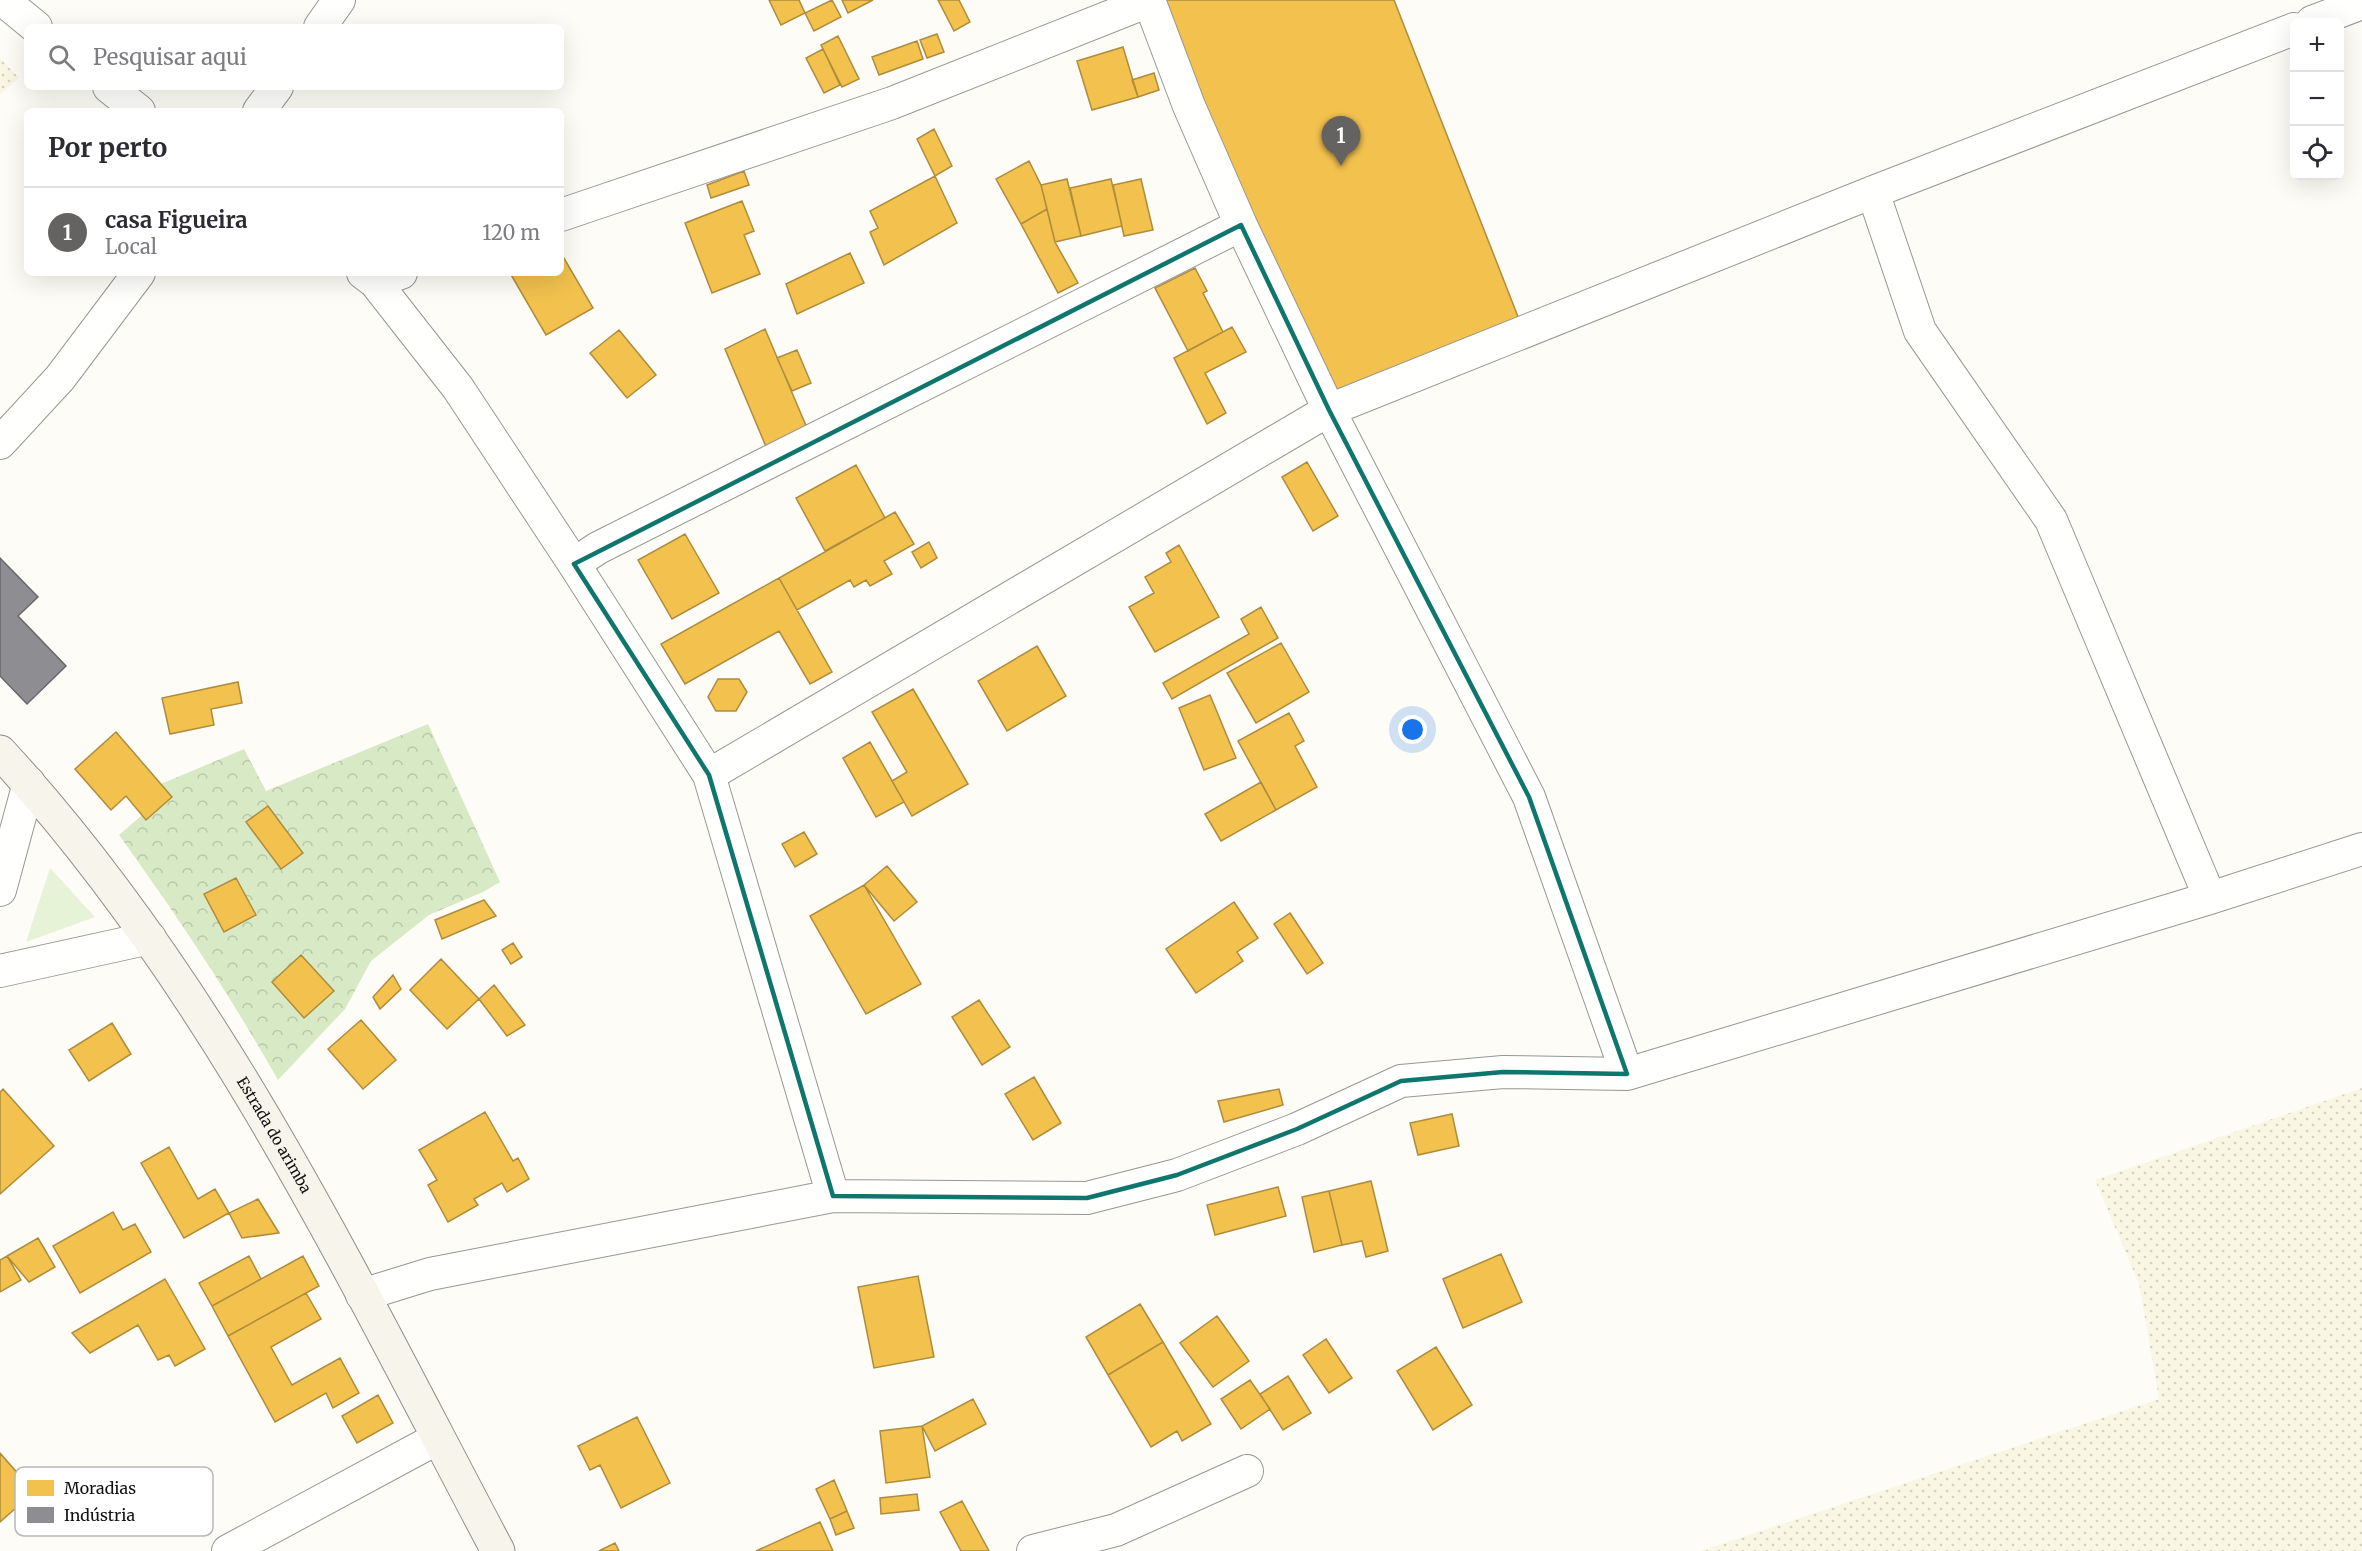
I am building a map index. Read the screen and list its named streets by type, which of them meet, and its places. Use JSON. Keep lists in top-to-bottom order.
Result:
{
  "streets": {
    "main road": ["Estrada do arimba"]
  },
  "legend": ["Moradias", "Indústria"],
  "page": {
    "map_buttons": ["+", "−"],
    "search": "Pesquisar aqui",
    "heading": "Por perto",
    "pins": "1",
    "list": [
      {
        "mark": "1",
        "name": "casa Figueira",
        "note": "Local",
        "value": "120 m"
      }
    ]
  }
}
